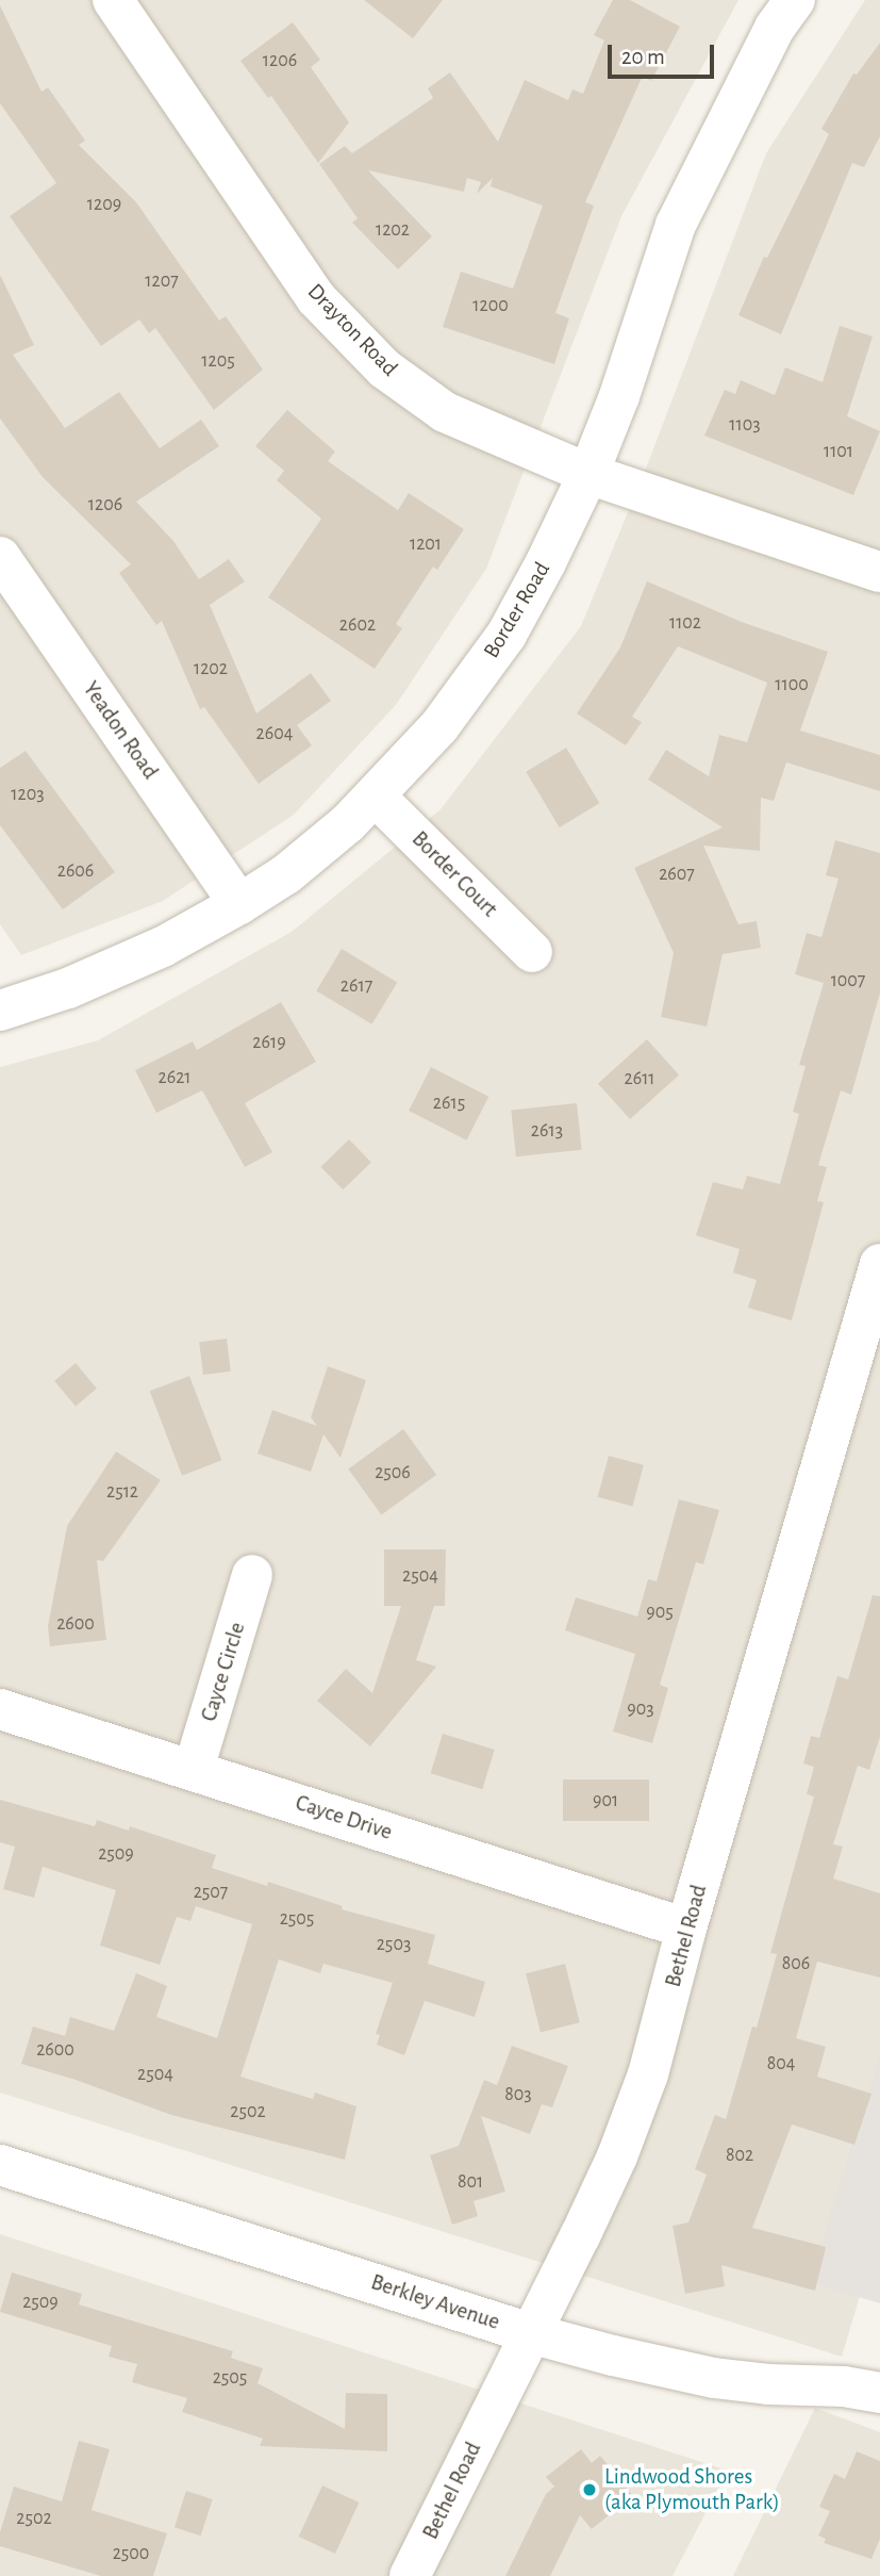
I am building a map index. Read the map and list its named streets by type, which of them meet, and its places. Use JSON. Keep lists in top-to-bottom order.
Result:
{
  "streets": {
    "street": [
      "Drayton Road",
      "Border Road",
      "Yeadon Road",
      "Border Court",
      "Cayce Circle",
      "Cayce Drive",
      "Bethel Road",
      "Berkley Avenue"
    ]
  },
  "crossings": [
    ["Drayton Road", "Border Road"],
    ["Border Road", "Yeadon Road"],
    ["Border Road", "Border Court"],
    ["Cayce Circle", "Cayce Drive"],
    ["Cayce Drive", "Bethel Road"],
    ["Bethel Road", "Berkley Avenue"]
  ],
  "places": ["Lindwood Shores (aka Plymouth Park)"],
  "house_numbers": [
    "1206",
    "1209",
    "1202",
    "1207",
    "1200",
    "1205",
    "1103",
    "1101",
    "1206",
    "1201",
    "1102",
    "2602",
    "1202",
    "1100",
    "2604",
    "1203",
    "2606",
    "2607",
    "1007",
    "2617",
    "2619",
    "2621",
    "2611",
    "2615",
    "2613",
    "2506",
    "2512",
    "2504",
    "905",
    "2600",
    "903",
    "901",
    "2509",
    "2507",
    "2505",
    "2503",
    "806",
    "2600",
    "804",
    "2504",
    "803",
    "2502",
    "802",
    "801",
    "2509",
    "2505",
    "2502",
    "2500"
  ],
  "scale_bar": "20 m"
}
